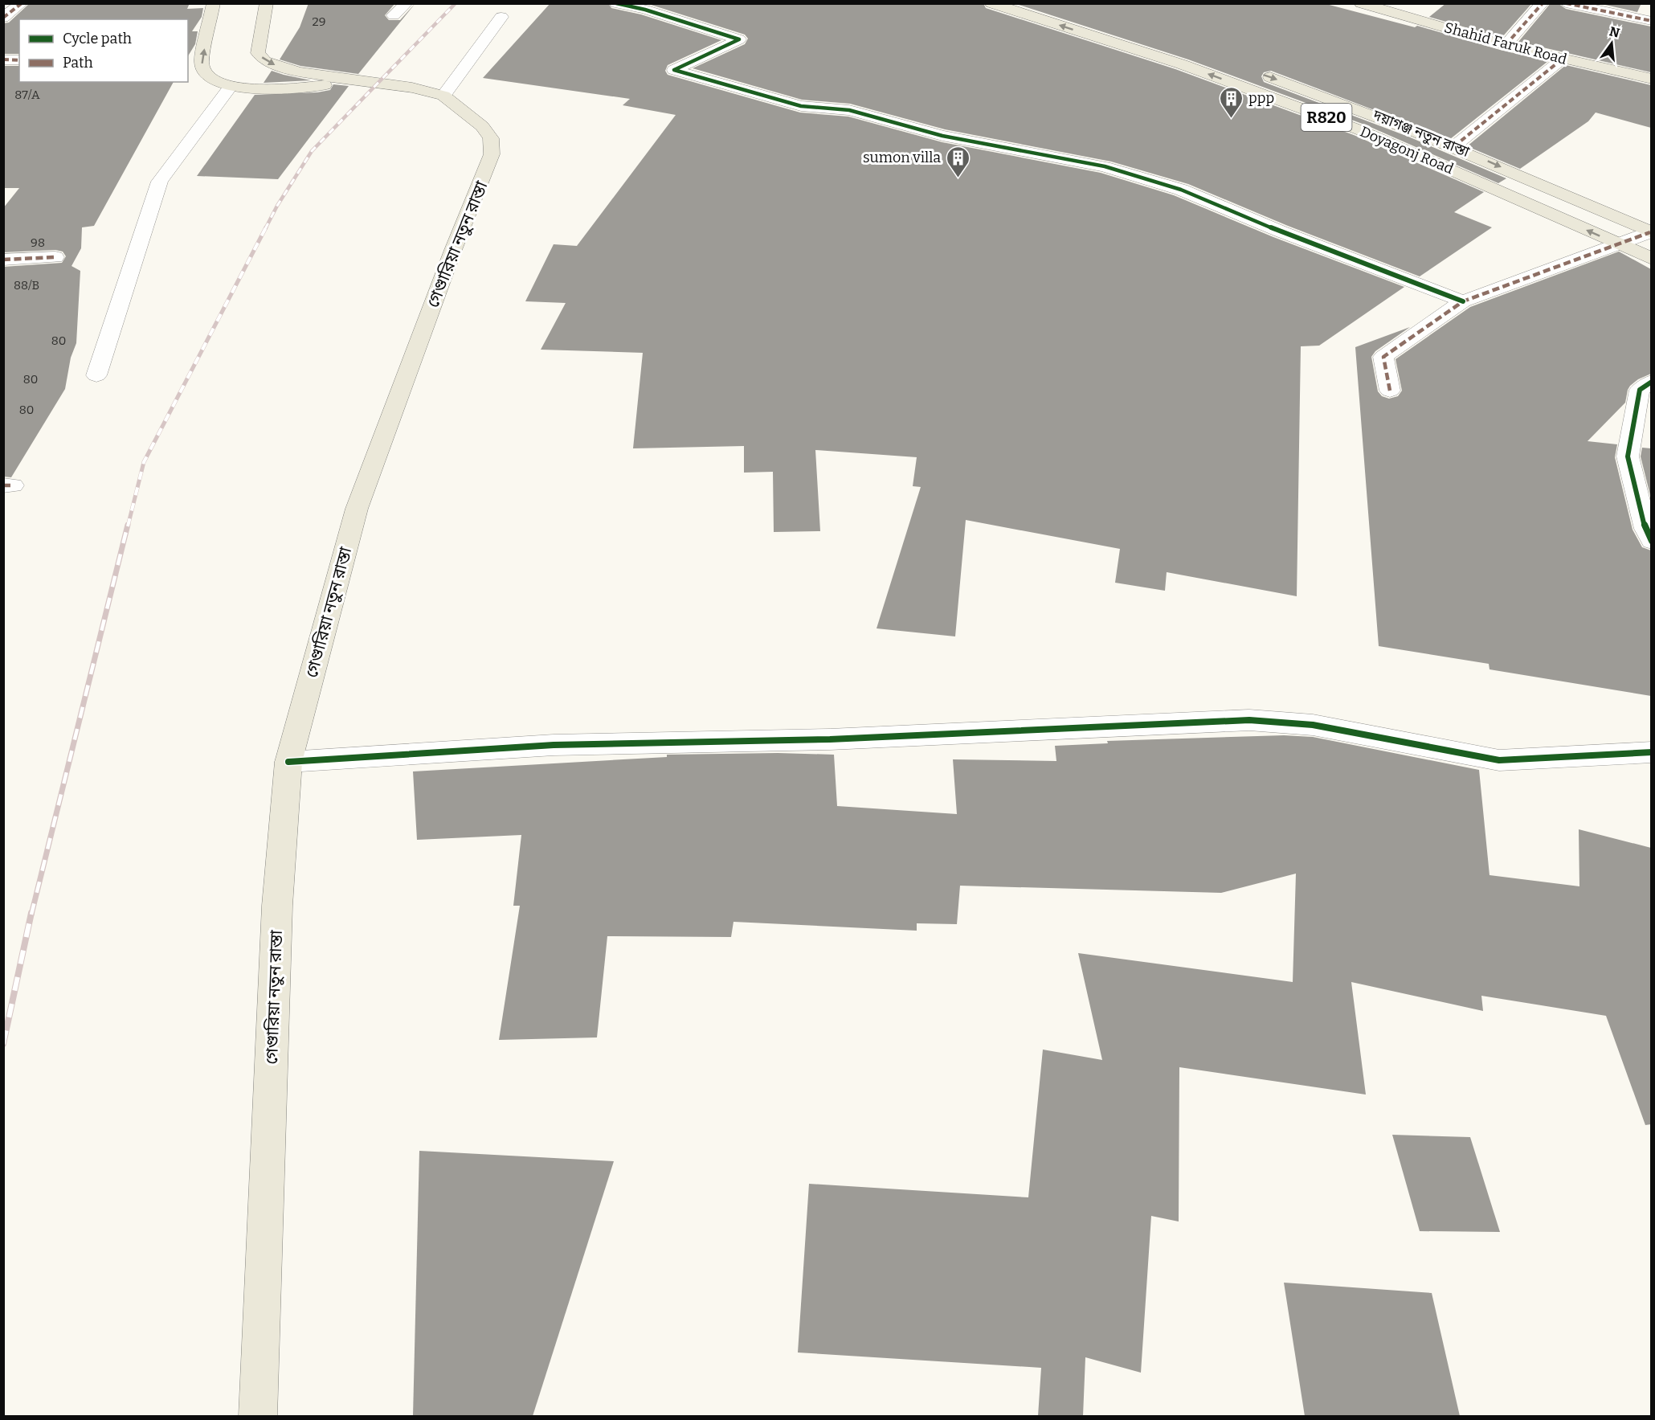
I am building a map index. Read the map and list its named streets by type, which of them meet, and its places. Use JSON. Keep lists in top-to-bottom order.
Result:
{
  "streets": {
    "main road": [
      "Shahid Faruk Road",
      "R820",
      "দয়াগঞ্জ নতুন রাস্তা",
      "Doyagonj Road",
      "গেণ্ডারিয়া নতুন রাস্তা"
    ]
  },
  "one_way": ["দয়াগঞ্জ নতুন রাস্তা", "Doyagonj Road"],
  "places": {
    "building": ["ppp", "sumon villa"]
  },
  "house_numbers": [
    "29",
    "87/A",
    "98",
    "88/B",
    "80",
    "80",
    "80"
  ],
  "legend": ["Cycle path", "Path"],
  "north": "top"
}
